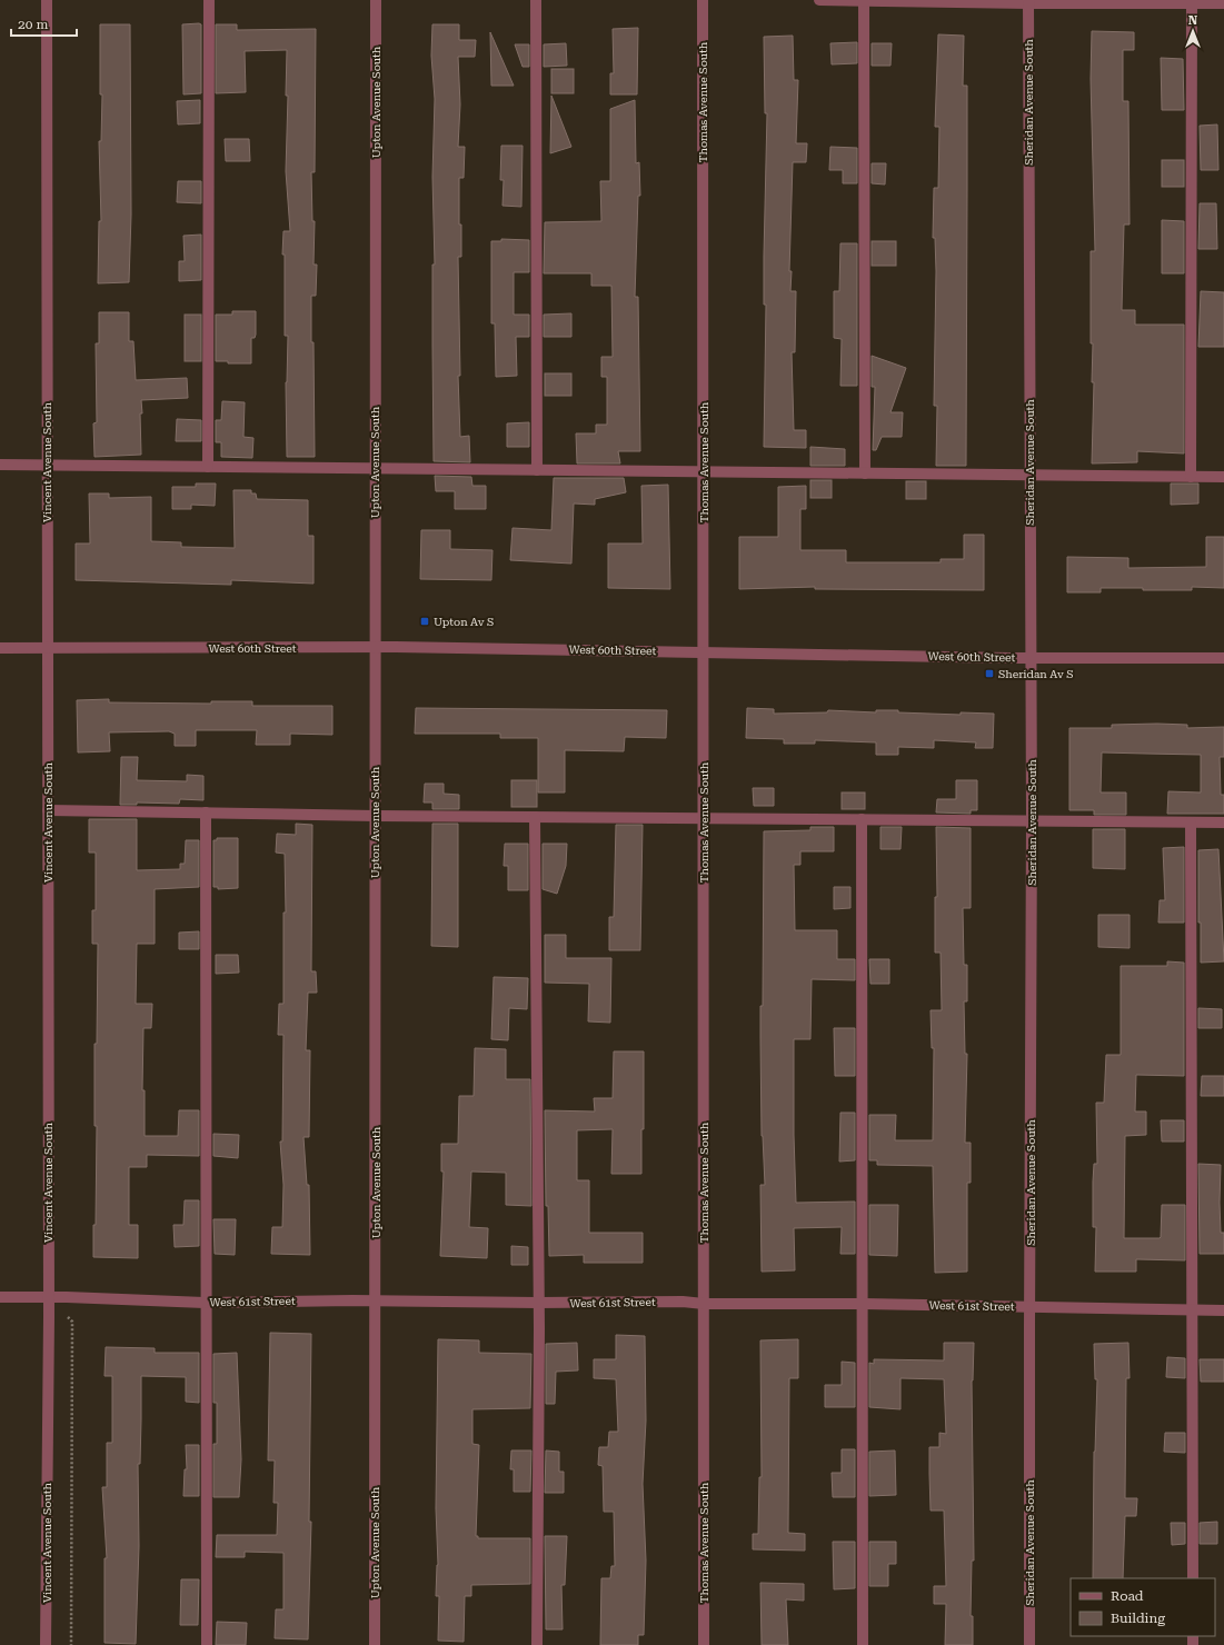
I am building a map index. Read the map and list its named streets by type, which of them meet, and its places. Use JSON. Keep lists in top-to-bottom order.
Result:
{
  "streets": {
    "street": [
      "Upton Avenue South",
      "Thomas Avenue South",
      "Sheridan Avenue South",
      "Vincent Avenue South",
      "West 60th Street",
      "West 61st Street"
    ]
  },
  "crossings": [
    ["Upton Avenue South", "West 60th Street"],
    ["Upton Avenue South", "West 61st Street"],
    ["Thomas Avenue South", "West 60th Street"],
    ["Thomas Avenue South", "West 61st Street"],
    ["Sheridan Avenue South", "West 60th Street"],
    ["Sheridan Avenue South", "West 61st Street"],
    ["Vincent Avenue South", "West 60th Street"],
    ["Vincent Avenue South", "West 61st Street"]
  ],
  "places": {
    "transit": ["Upton Av S", "Sheridan Av S"]
  },
  "legend": ["Road", "Building"],
  "scale_bar": "20 m",
  "north": "top"
}
